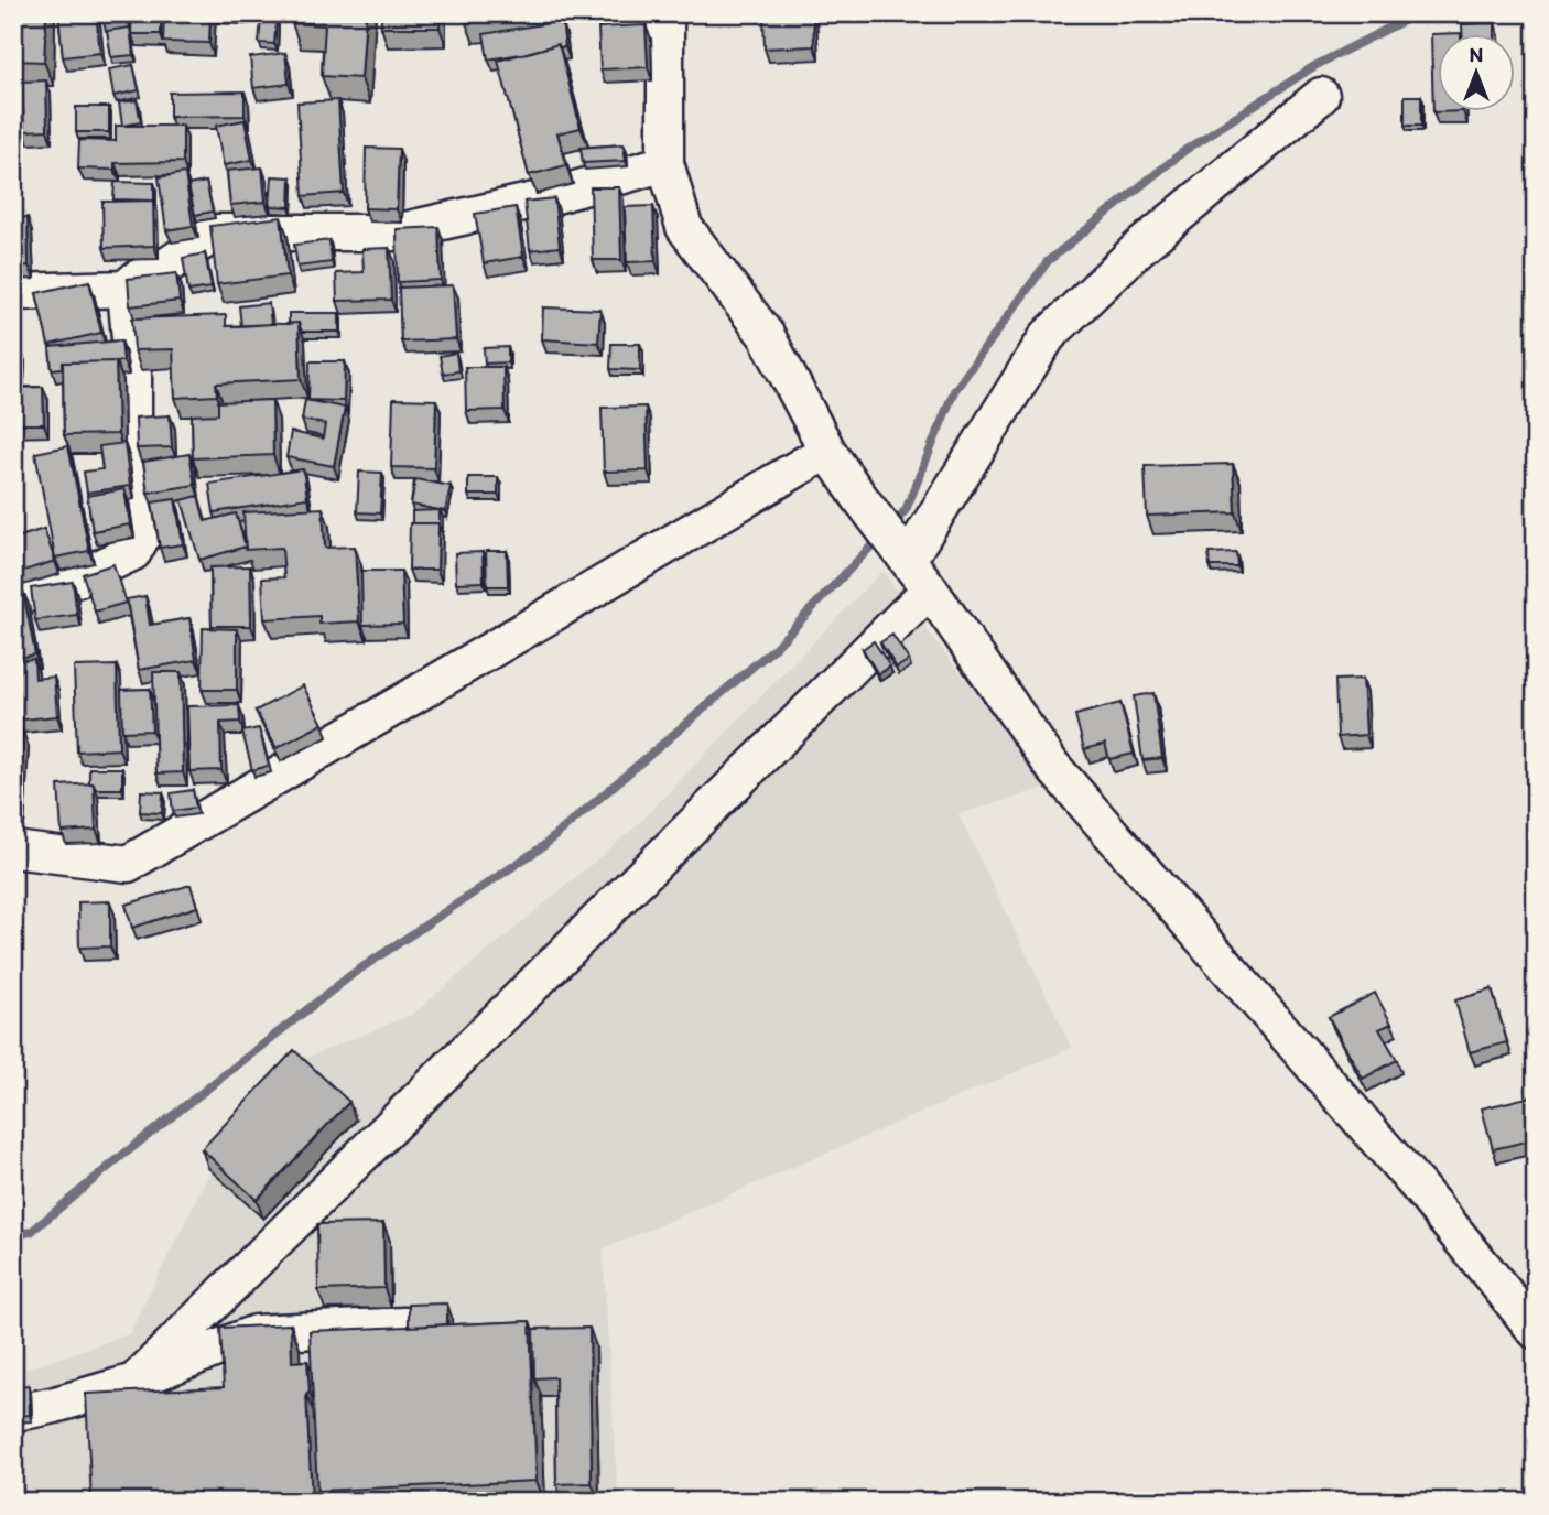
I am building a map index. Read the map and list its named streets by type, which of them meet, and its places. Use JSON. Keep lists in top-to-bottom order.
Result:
{
  "north": "top"
}
